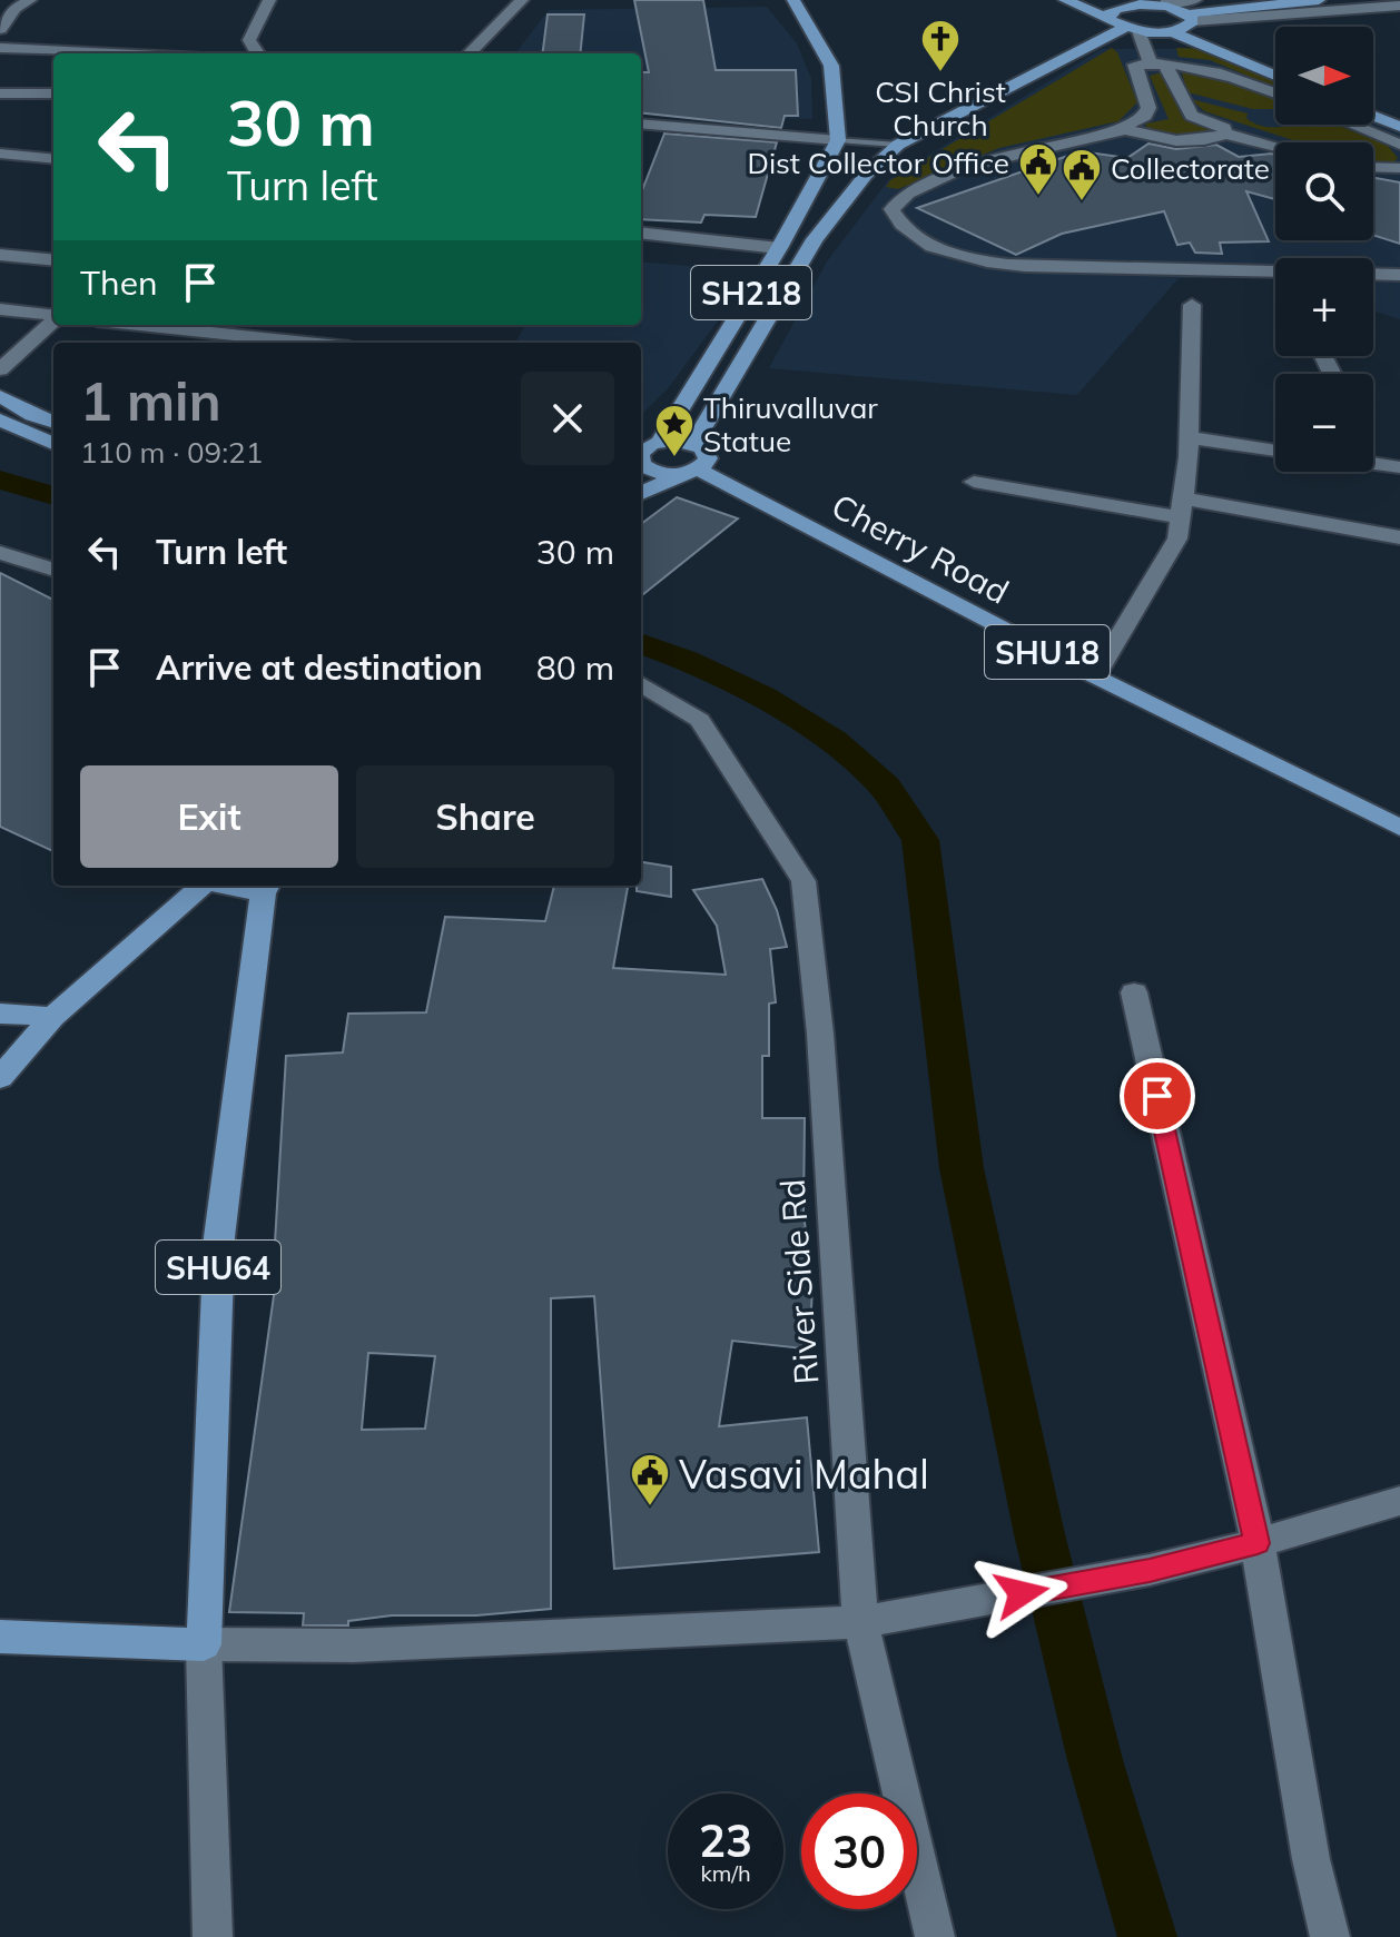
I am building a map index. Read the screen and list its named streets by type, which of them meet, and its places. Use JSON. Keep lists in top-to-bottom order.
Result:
{
  "streets": {
    "main road": [
      "SH218",
      "Cherry Road",
      "SHU18",
      "SHU64"
    ],
    "street": ["River Side Rd"]
  },
  "places": {
    "church": ["CSI Christ Church"],
    "public building": ["Dist Collector Office", "Collectorate", "Vasavi Mahal"],
    "place": ["Thiruvalluvar Statue"]
  },
  "north": "right",
  "page": {
    "map_buttons": ["+", "−"],
    "turn": ["30 m", "Turn left"],
    "then": "Then",
    "heading": ["1 min", "110 m · 09:21"],
    "list": [
      {
        "name": "Turn left",
        "value": "30 m"
      },
      {
        "name": "Arrive at destination",
        "value": "80 m"
      }
    ],
    "buttons": ["Exit", "Share"],
    "speed": "23 km/h",
    "limit": "30"
  }
}
